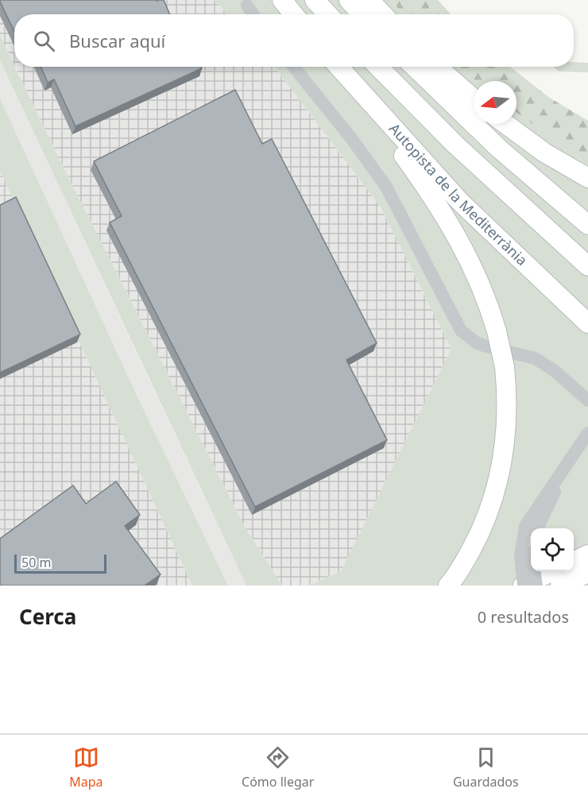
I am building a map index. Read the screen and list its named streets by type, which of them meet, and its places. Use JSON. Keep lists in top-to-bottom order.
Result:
{
  "streets": {
    "highway": ["Autopista de la Mediterrània"]
  },
  "scale_bar": "50 m",
  "north": "left",
  "page": {
    "search": "Buscar aquí",
    "scale": "50 m",
    "heading": ["Cerca", "0 resultados"],
    "nav": ["Mapa", "Cómo llegar", "Guardados"]
  }
}
